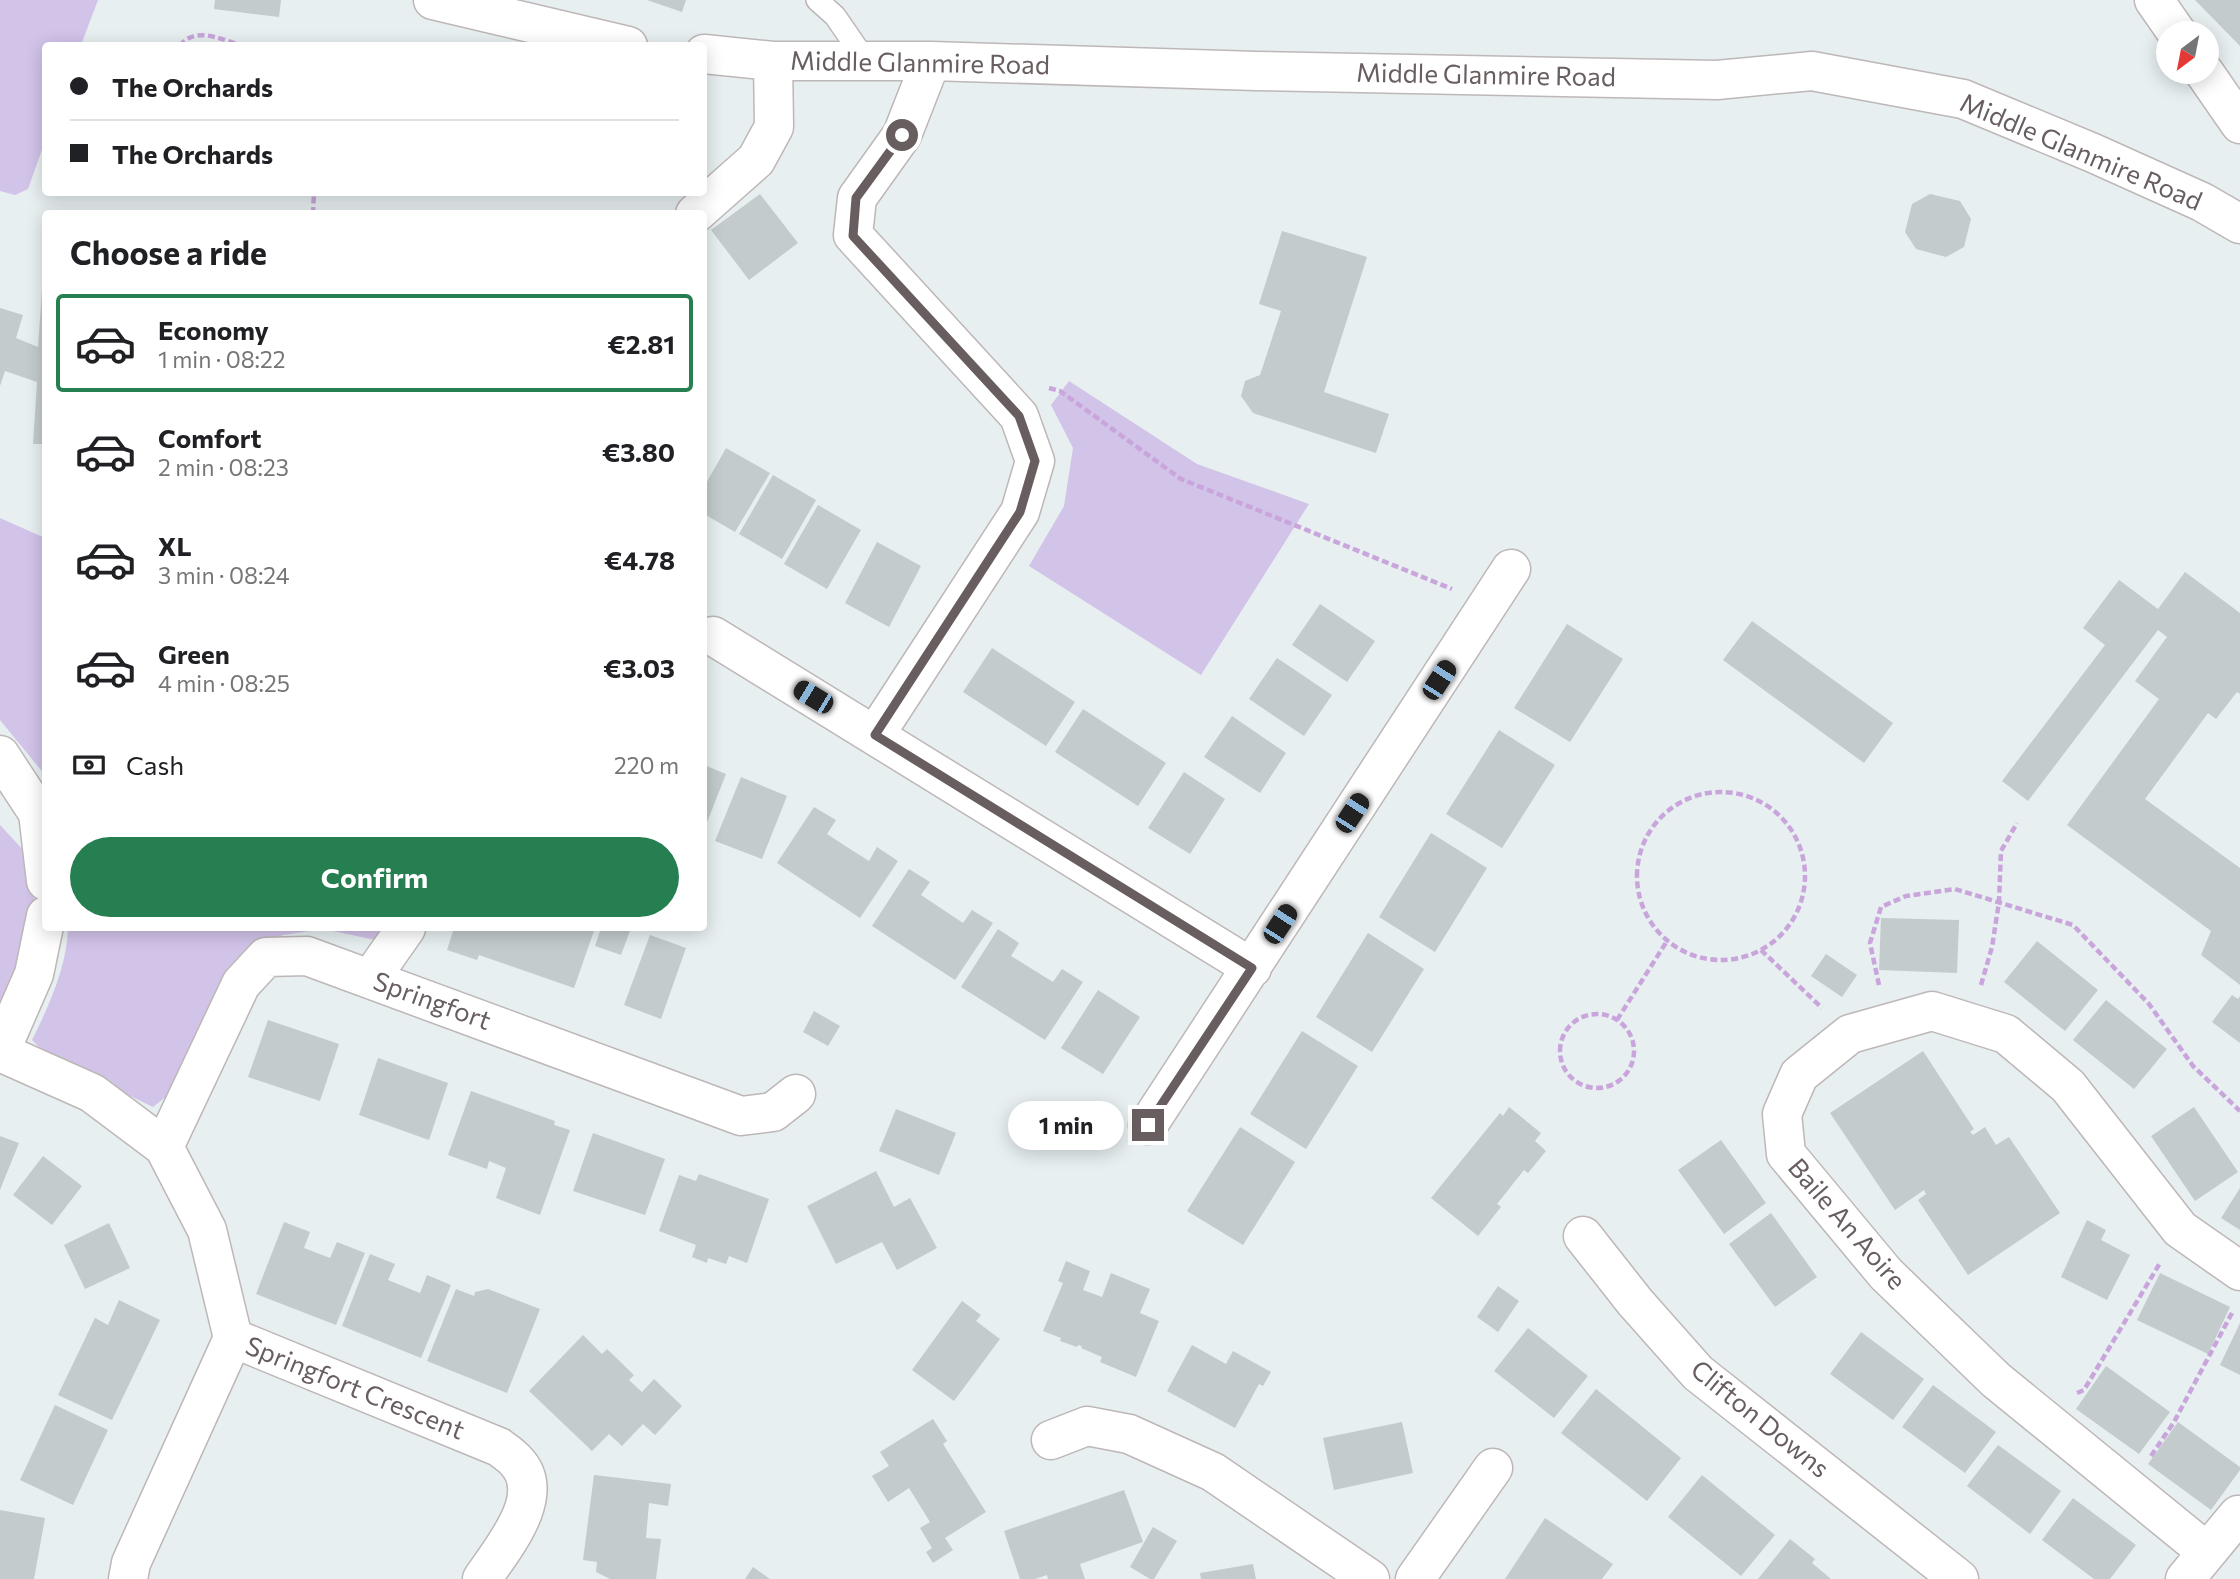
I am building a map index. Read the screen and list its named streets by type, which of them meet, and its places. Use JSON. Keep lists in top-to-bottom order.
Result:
{
  "streets": {
    "street": [
      "Middle Glanmire Road",
      "Springfort",
      "Baile An Aoire",
      "Springfort Crescent",
      "Clifton Downs"
    ]
  },
  "north": "bottom left",
  "page": {
    "banner": ["The Orchards", "The Orchards"],
    "heading": "Choose a ride",
    "list": [
      {
        "name": "Economy",
        "note": "1 min · 08:22",
        "value": "€2.81"
      },
      {
        "name": "Comfort",
        "note": "2 min · 08:23",
        "value": "€3.80"
      },
      {
        "name": "XL",
        "note": "3 min · 08:24",
        "value": "€4.78"
      },
      {
        "name": "Green",
        "note": "4 min · 08:25",
        "value": "€3.03"
      }
    ],
    "pay": ["Cash", "220 m"],
    "buttons": "Confirm",
    "bubble": "1 min"
  }
}
